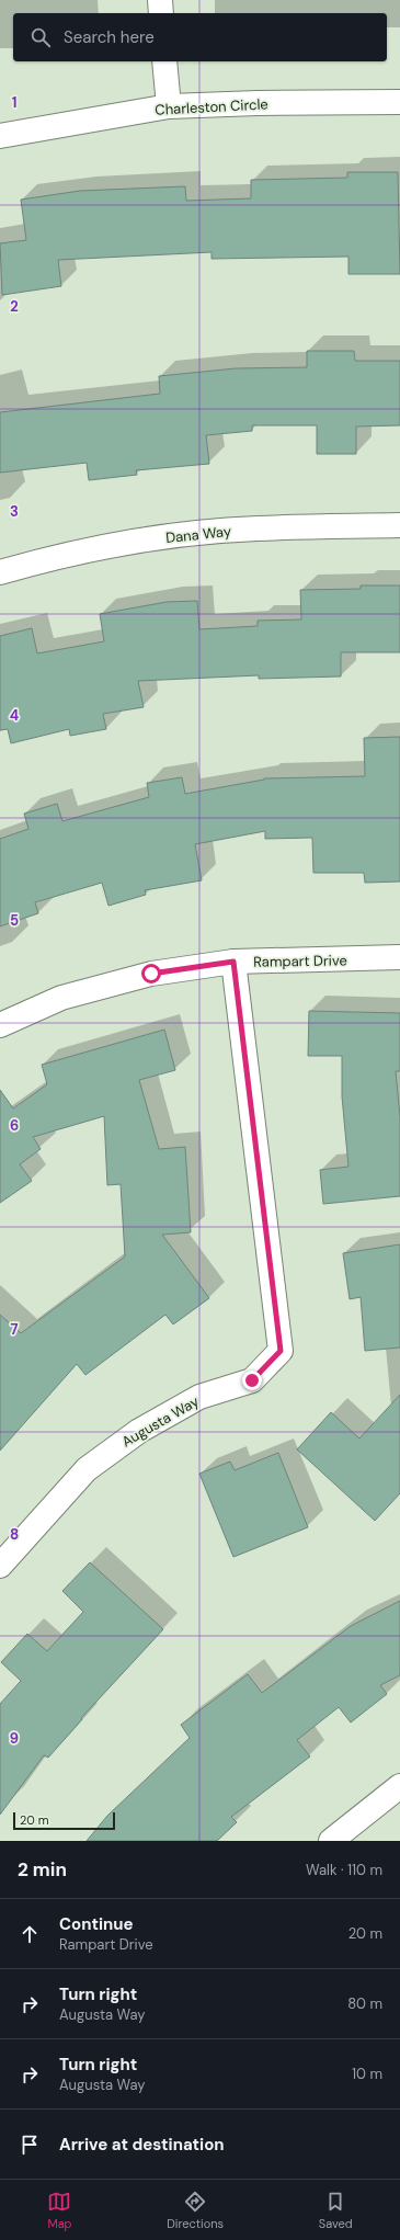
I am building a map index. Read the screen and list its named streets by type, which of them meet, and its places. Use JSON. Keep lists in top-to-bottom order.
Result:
{
  "streets": {
    "street": [
      "Charleston Circle",
      "Dana Way",
      "Rampart Drive",
      "Augusta Way"
    ]
  },
  "crossings": [
    ["Rampart Drive", "Augusta Way"]
  ],
  "scale_bar": "20 m",
  "page": {
    "search": "Search here",
    "scale": "20 m",
    "heading": ["2 min", "Walk · 110 m"],
    "list": [
      ["Continue", "Rampart Drive", "20 m"],
      ["Turn right", "Augusta Way", "80 m"],
      ["Turn right", "Augusta Way", "10 m"],
      "Arrive at destination"
    ],
    "nav": ["Map", "Directions", "Saved"]
  },
  "grid": {
    "rows": [
      "1",
      "2",
      "3",
      "4",
      "5",
      "6",
      "7",
      "8",
      "9"
    ]
  }
}
